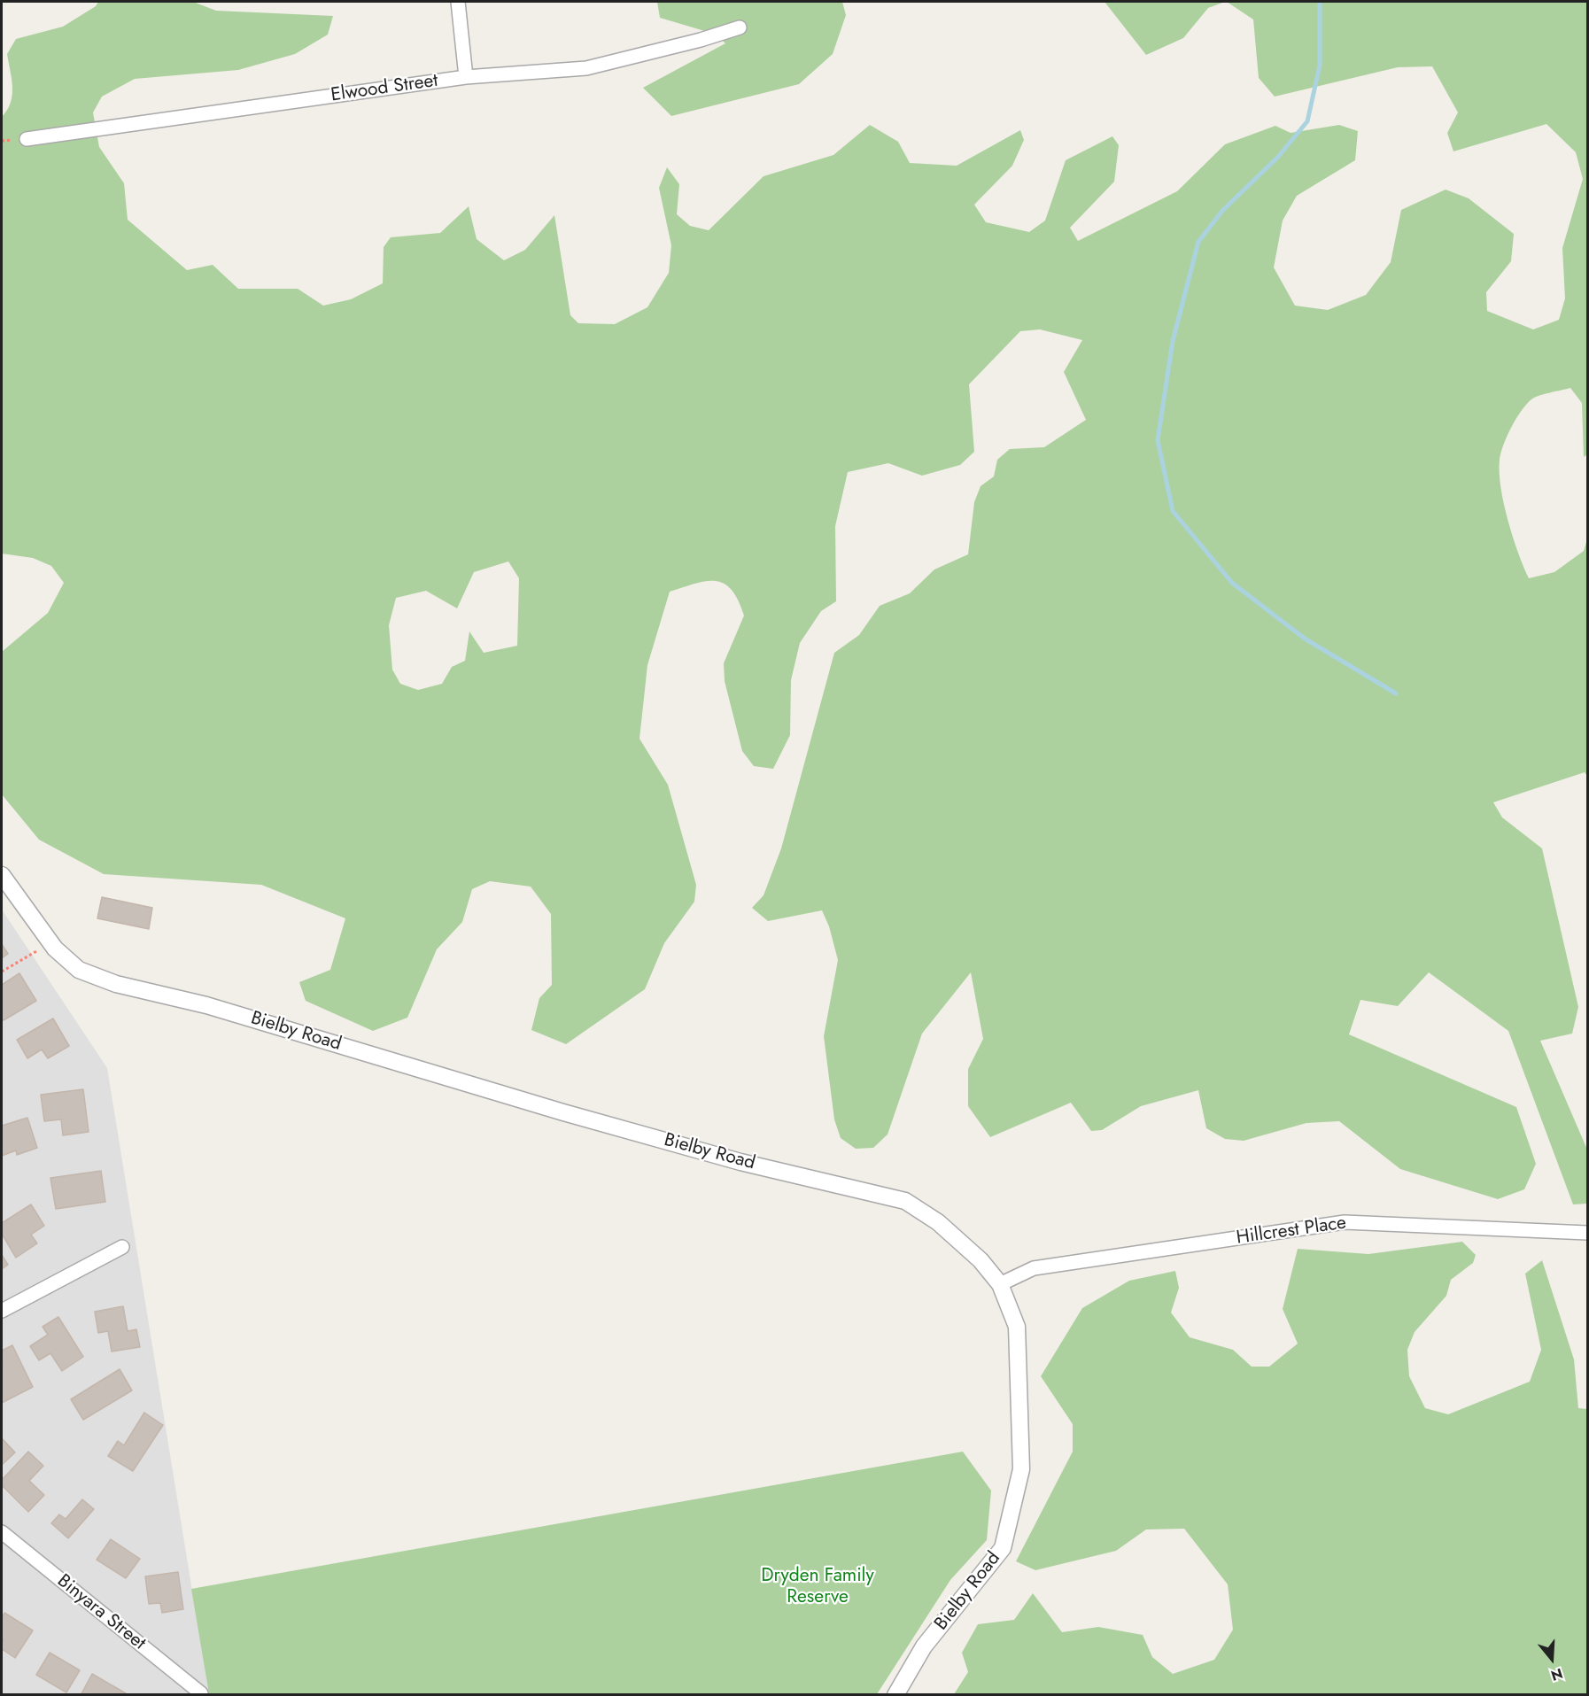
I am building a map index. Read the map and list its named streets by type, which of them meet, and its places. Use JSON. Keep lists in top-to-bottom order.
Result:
{
  "streets": {
    "street": [
      "Elwood Street",
      "Bielby Road",
      "Hillcrest Place",
      "Binyara Street"
    ]
  },
  "crossings": [
    ["Bielby Road", "Hillcrest Place"]
  ],
  "parks": ["Dryden Family Reserve"],
  "north": "bottom"
}
